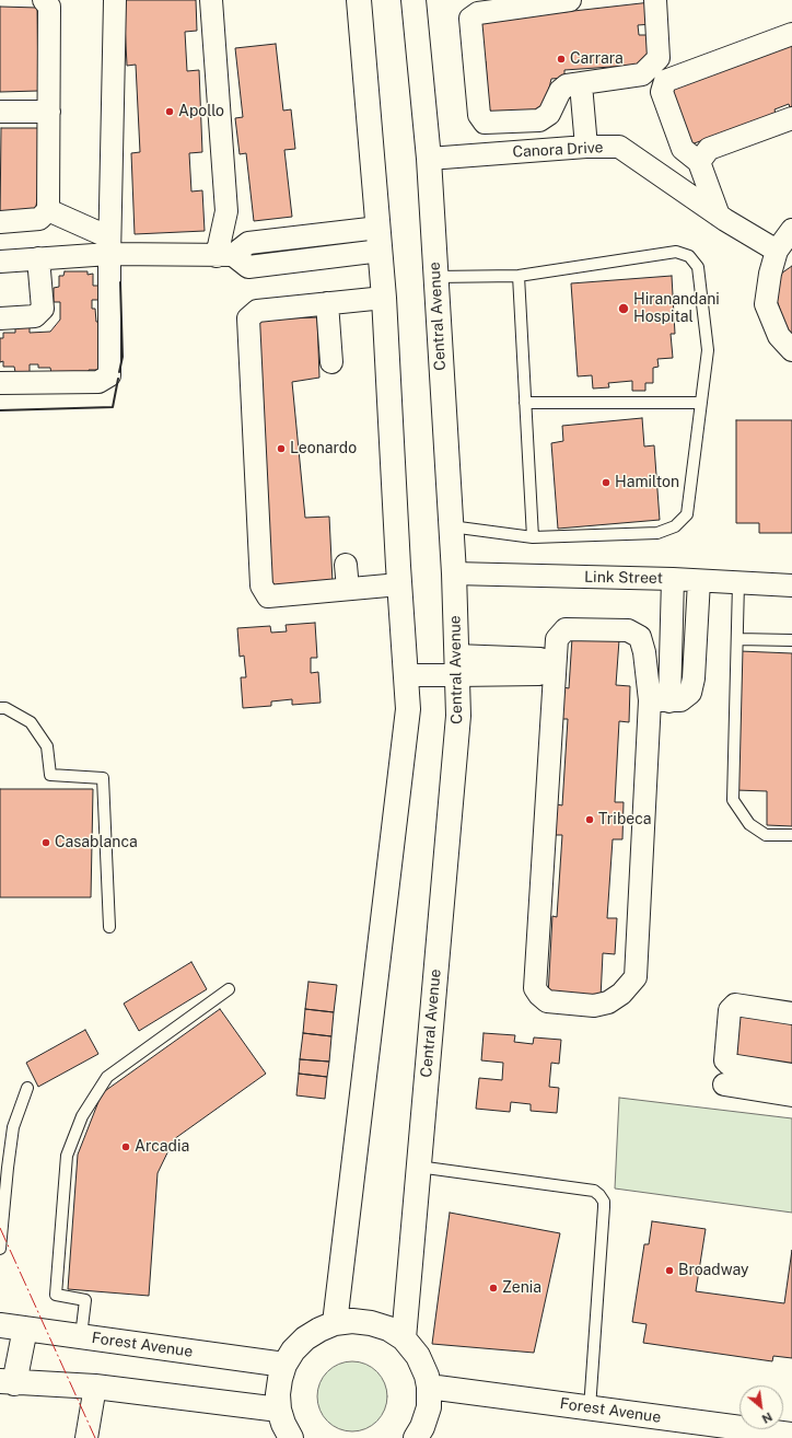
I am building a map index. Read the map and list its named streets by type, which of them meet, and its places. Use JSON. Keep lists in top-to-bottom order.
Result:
{
  "streets": {
    "main road": ["Central Avenue", "Forest Avenue"],
    "street": ["Canora Drive", "Link Street"]
  },
  "crossings": [
    ["Canora Drive", "Central Avenue"],
    ["Central Avenue", "Link Street"]
  ],
  "places": [
    "Carrara",
    "Apollo",
    "Hiranandani Hospital",
    "Leonardo",
    "Hamilton",
    "Tribeca",
    "Casablanca",
    "Arcadia",
    "Broadway",
    "Zenia"
  ],
  "north": "bottom right"
}
